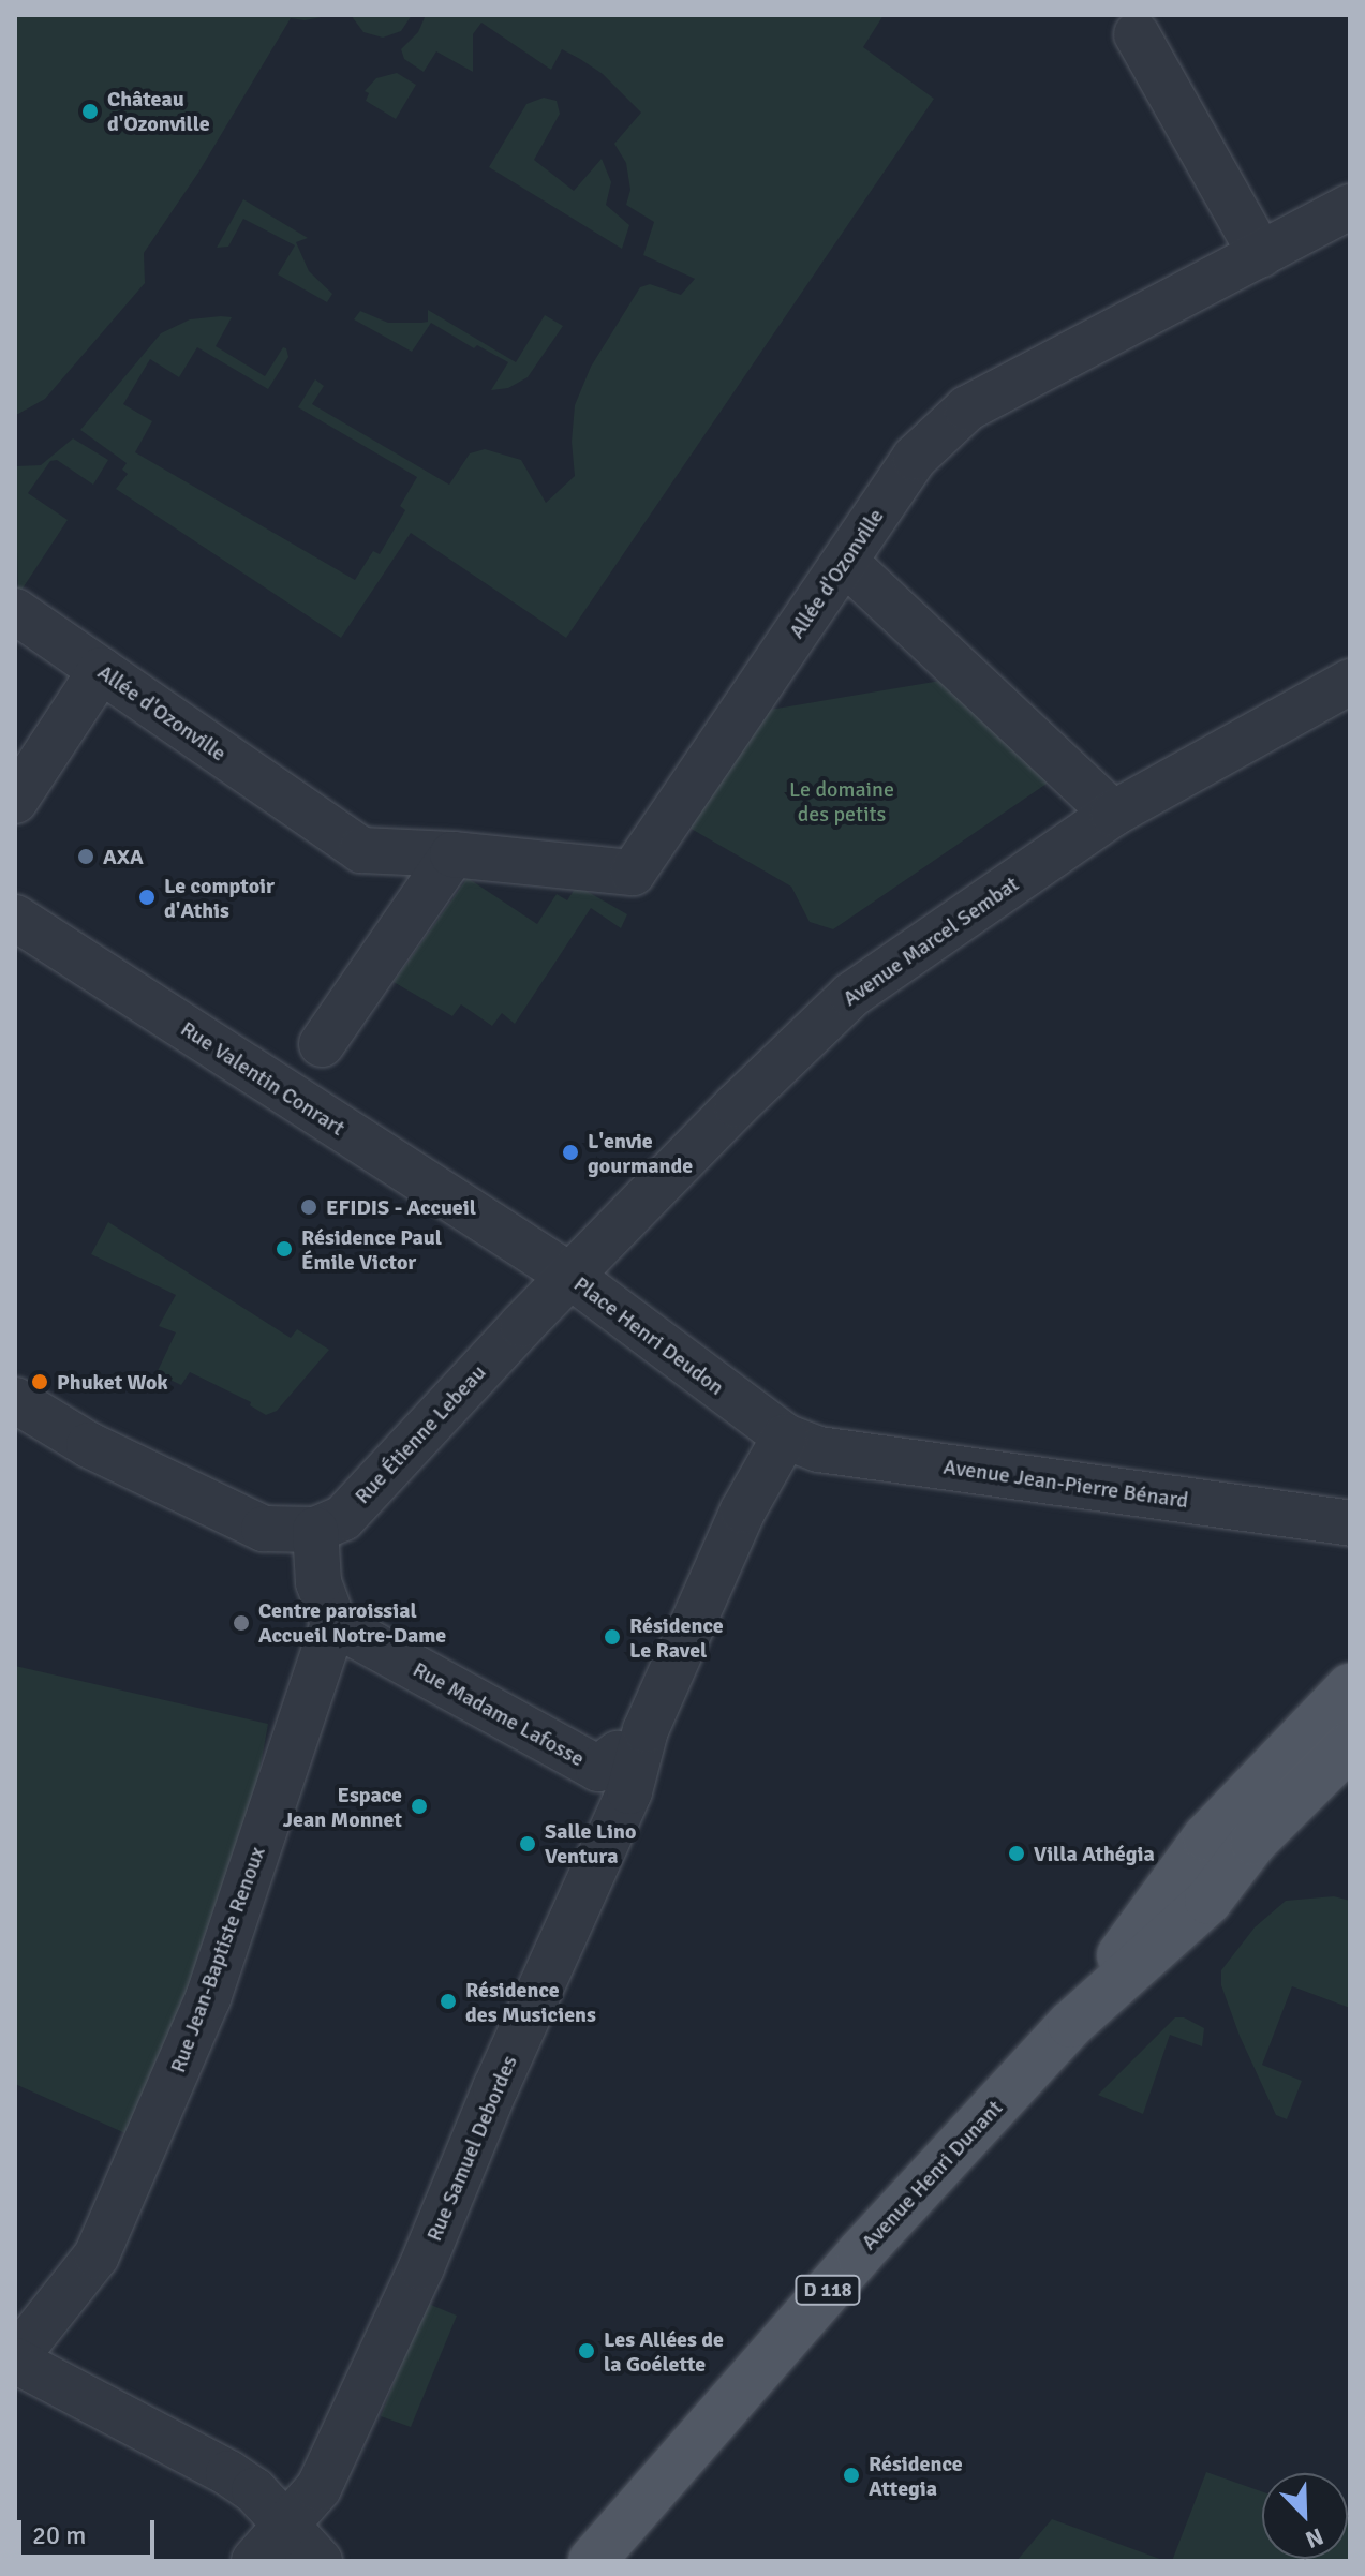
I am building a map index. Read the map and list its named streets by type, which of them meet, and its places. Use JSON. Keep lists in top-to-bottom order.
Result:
{
  "streets": {
    "main road": ["Avenue Henri Dunant", "D 118"],
    "street": [
      "Allée d'Ozonville",
      "Avenue Marcel Sembat",
      "Rue Valentin Conrart",
      "Place Henri Deudon",
      "Rue Étienne Lebeau",
      "Avenue Jean-Pierre Bénard",
      "Rue Madame Lafosse",
      "Rue Jean-Baptiste Renoux",
      "Rue Samuel Debordes"
    ]
  },
  "crossings": [
    ["Avenue Marcel Sembat", "Place Henri Deudon"],
    ["Avenue Marcel Sembat", "Rue Étienne Lebeau"],
    ["Rue Valentin Conrart", "Place Henri Deudon"],
    ["Place Henri Deudon", "Rue Étienne Lebeau"],
    ["Place Henri Deudon", "Avenue Jean-Pierre Bénard"],
    ["Place Henri Deudon", "Rue Samuel Debordes"],
    ["Avenue Jean-Pierre Bénard", "Rue Samuel Debordes"],
    ["Rue Madame Lafosse", "Rue Jean-Baptiste Renoux"]
  ],
  "parks": ["Le domaine des petits"],
  "places": [
    "Château d'Ozonville",
    "AXA",
    "Le comptoir d'Athis",
    "L'envie gourmande",
    "EFIDIS - Accueil",
    "Résidence Paul Émile Victor",
    "Phuket Wok",
    "Centre paroissial Accueil Notre-Dame",
    "Résidence Le Ravel",
    "Espace Jean Monnet",
    "Salle Lino Ventura",
    "Villa Athégia",
    "Résidence des Musiciens",
    "Les Allées de la Goélette",
    "Résidence Attegia"
  ],
  "scale_bar": "20 m",
  "north": "bottom right"
}
